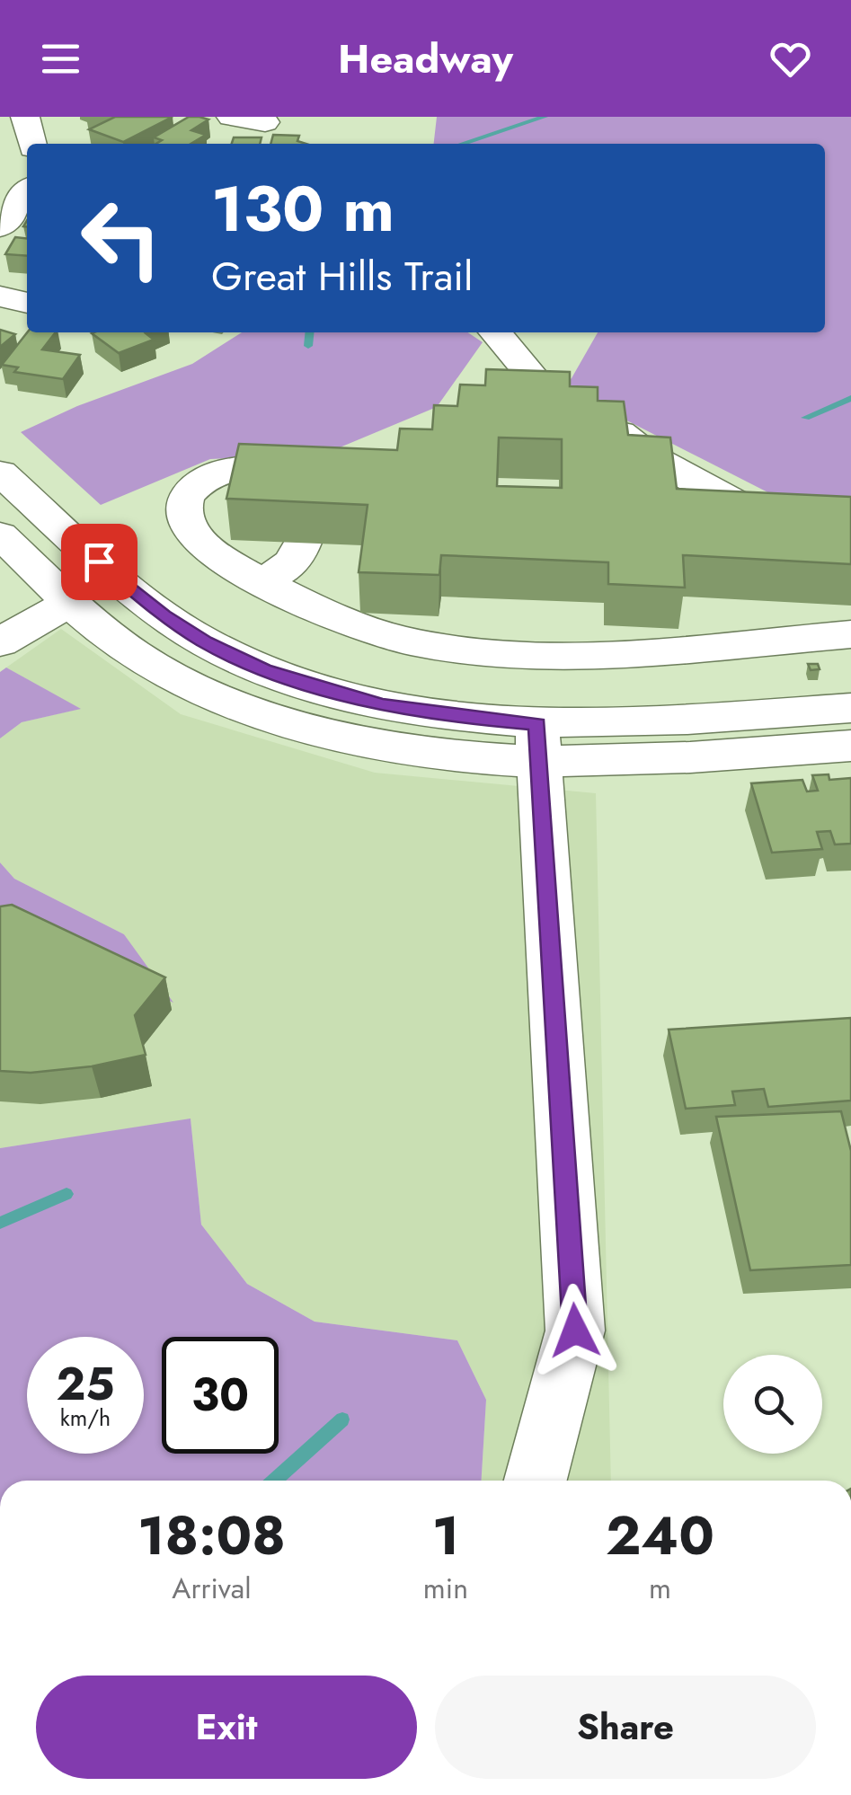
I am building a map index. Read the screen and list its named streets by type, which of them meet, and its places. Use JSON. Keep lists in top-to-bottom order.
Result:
{
  "page": {
    "header": "Headway",
    "turn": ["130 m", "Great Hills Trail"],
    "speed": "25 km/h",
    "limit": "30",
    "eta": [
      "18:08",
      "Arrival",
      "1",
      "min",
      "240",
      "m"
    ],
    "buttons": ["Exit", "Share"]
  }
}
